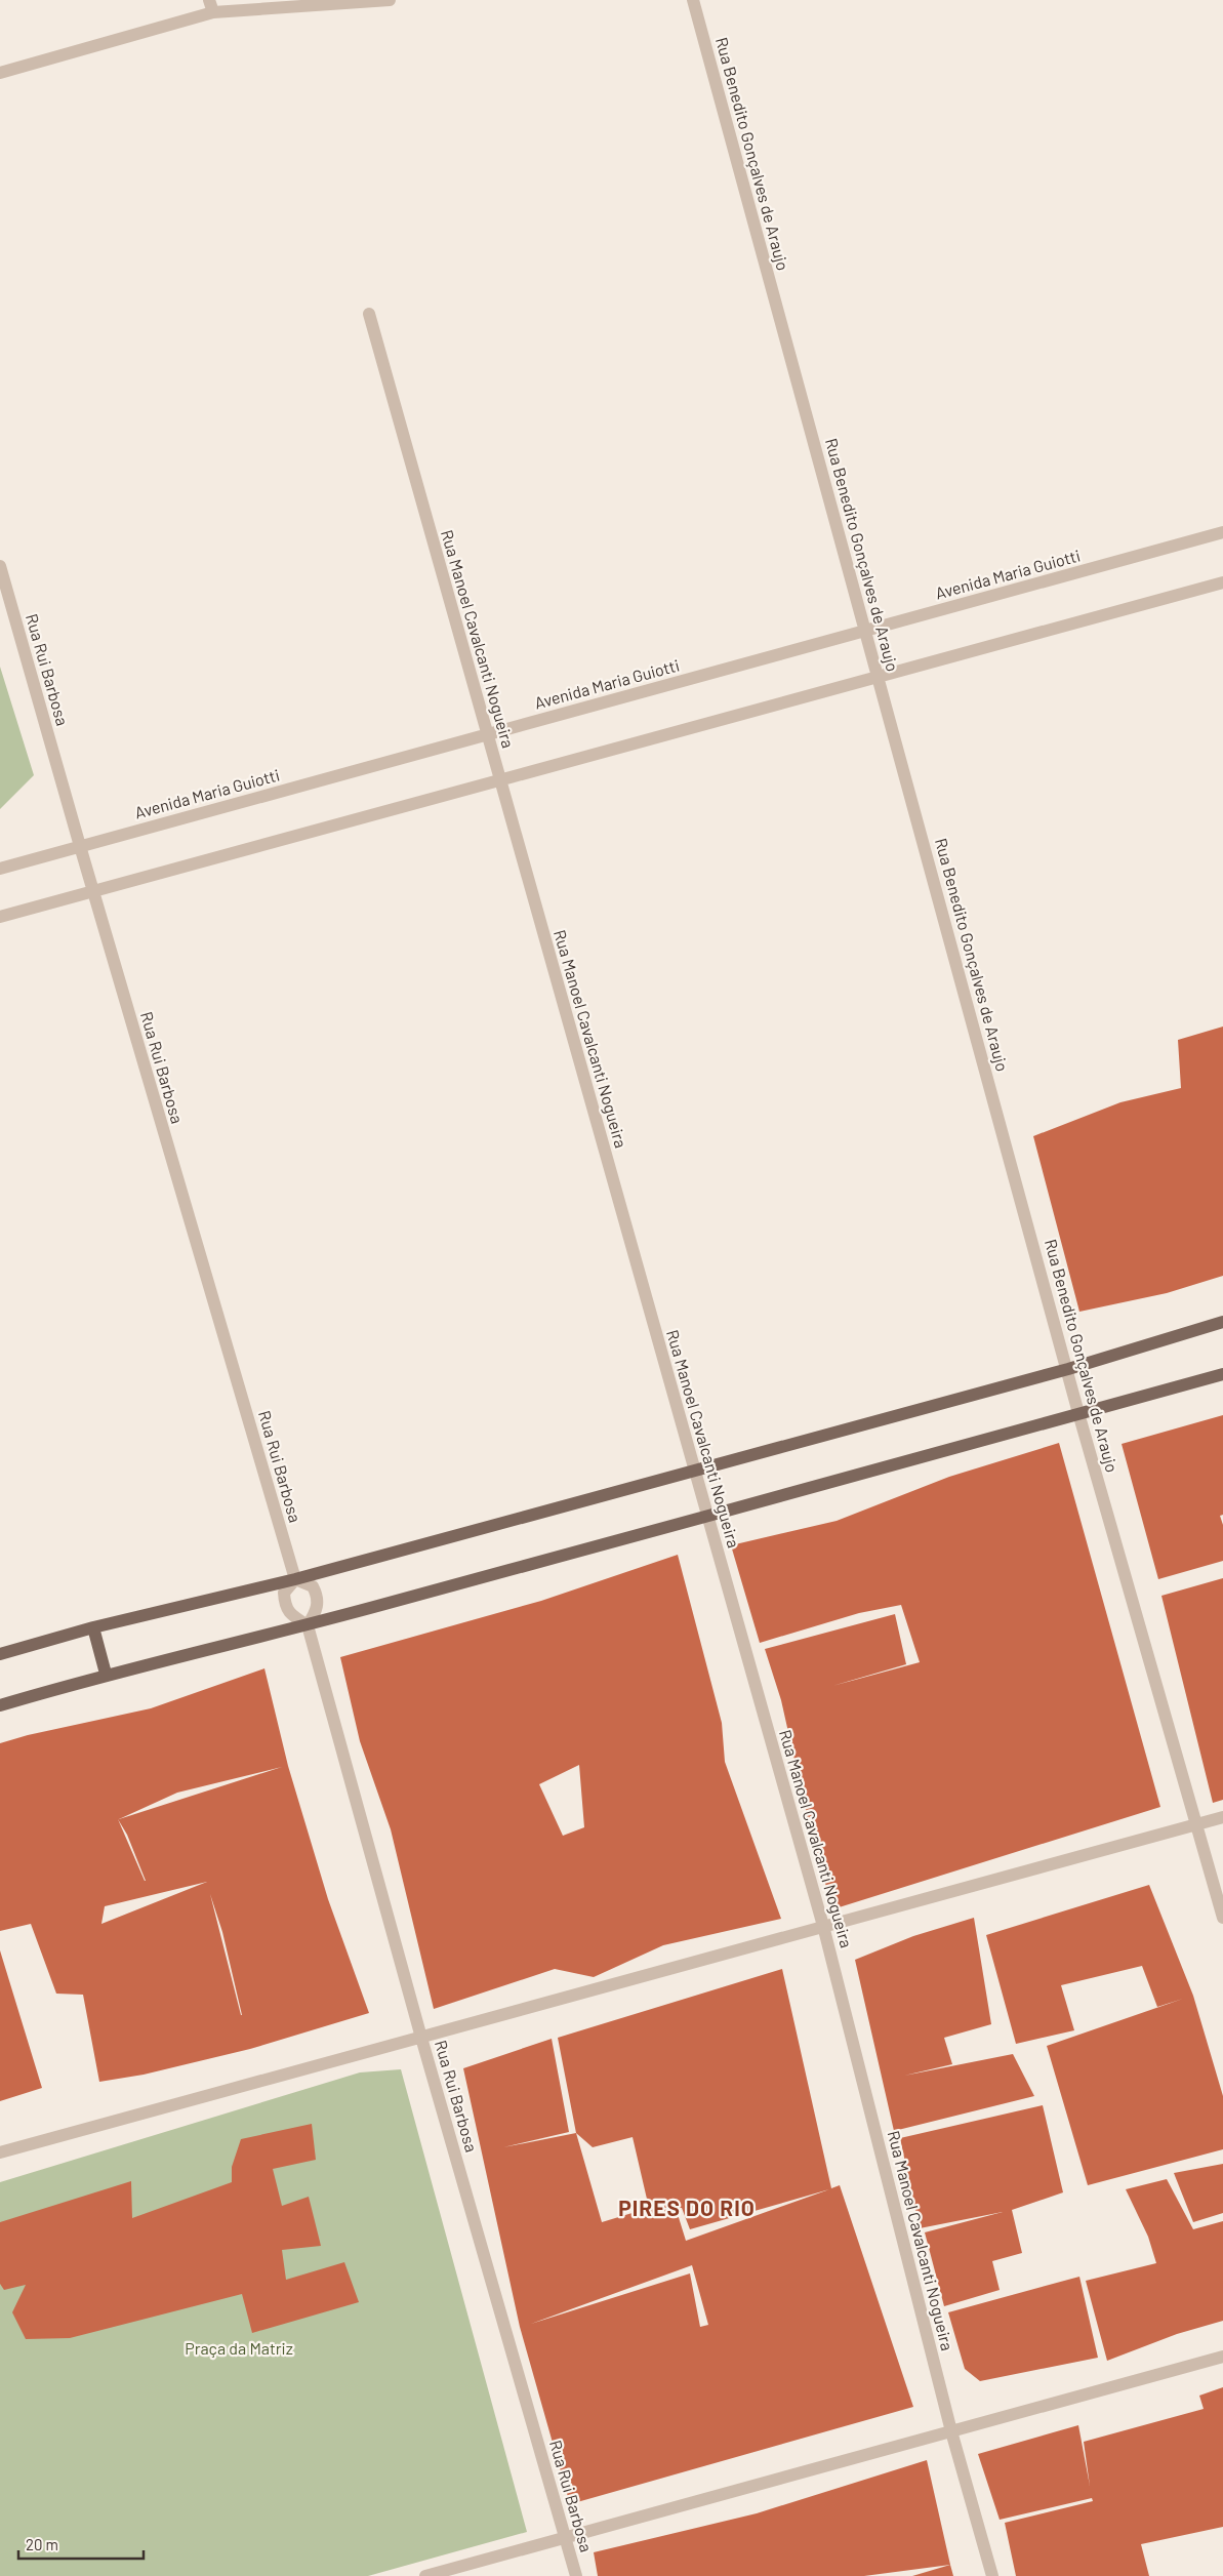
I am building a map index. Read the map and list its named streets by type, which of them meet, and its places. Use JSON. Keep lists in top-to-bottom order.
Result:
{
  "streets": {
    "street": [
      "Rua Benedito Gonçalves de Araujo",
      "Avenida Maria Guiotti",
      "Rua Manoel Cavalcanti Nogueira",
      "Rua Rui Barbosa"
    ]
  },
  "crossings": [
    ["Rua Benedito Gonçalves de Araujo", "Avenida Maria Guiotti"],
    ["Avenida Maria Guiotti", "Rua Manoel Cavalcanti Nogueira"],
    ["Avenida Maria Guiotti", "Rua Rui Barbosa"]
  ],
  "districts": ["PIRES DO RIO"],
  "parks": ["Praça da Matriz"],
  "scale_bar": "20 m"
}
